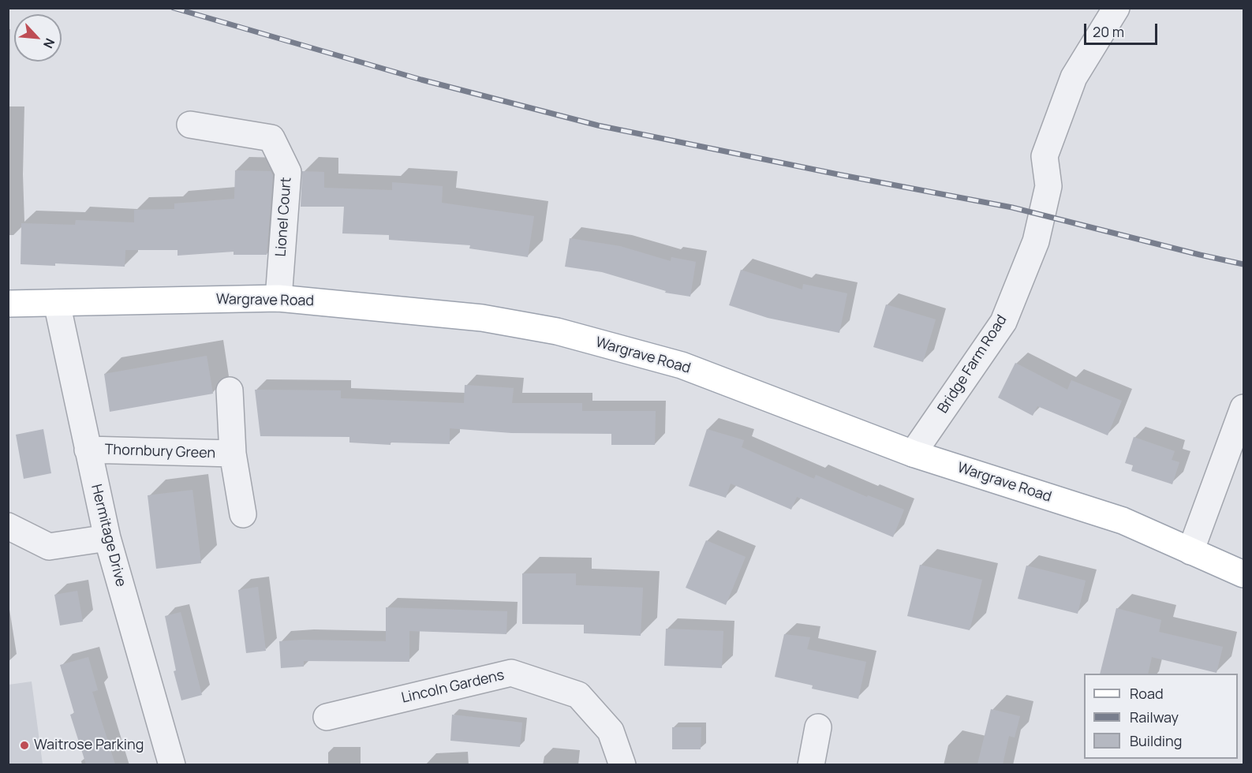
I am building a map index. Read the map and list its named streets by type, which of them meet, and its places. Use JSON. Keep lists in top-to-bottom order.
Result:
{
  "streets": {
    "main road": ["Wargrave Road"],
    "street": [
      "Lionel Court",
      "Bridge Farm Road",
      "Thornbury Green",
      "Hermitage Drive",
      "Lincoln Gardens"
    ]
  },
  "crossings": [
    ["Lionel Court", "Wargrave Road"],
    ["Wargrave Road", "Bridge Farm Road"],
    ["Wargrave Road", "Hermitage Drive"],
    ["Thornbury Green", "Hermitage Drive"]
  ],
  "places": ["Waitrose Parking"],
  "legend": ["Road", "Railway", "Building"],
  "scale_bar": "20 m",
  "north": "bottom right"
}
